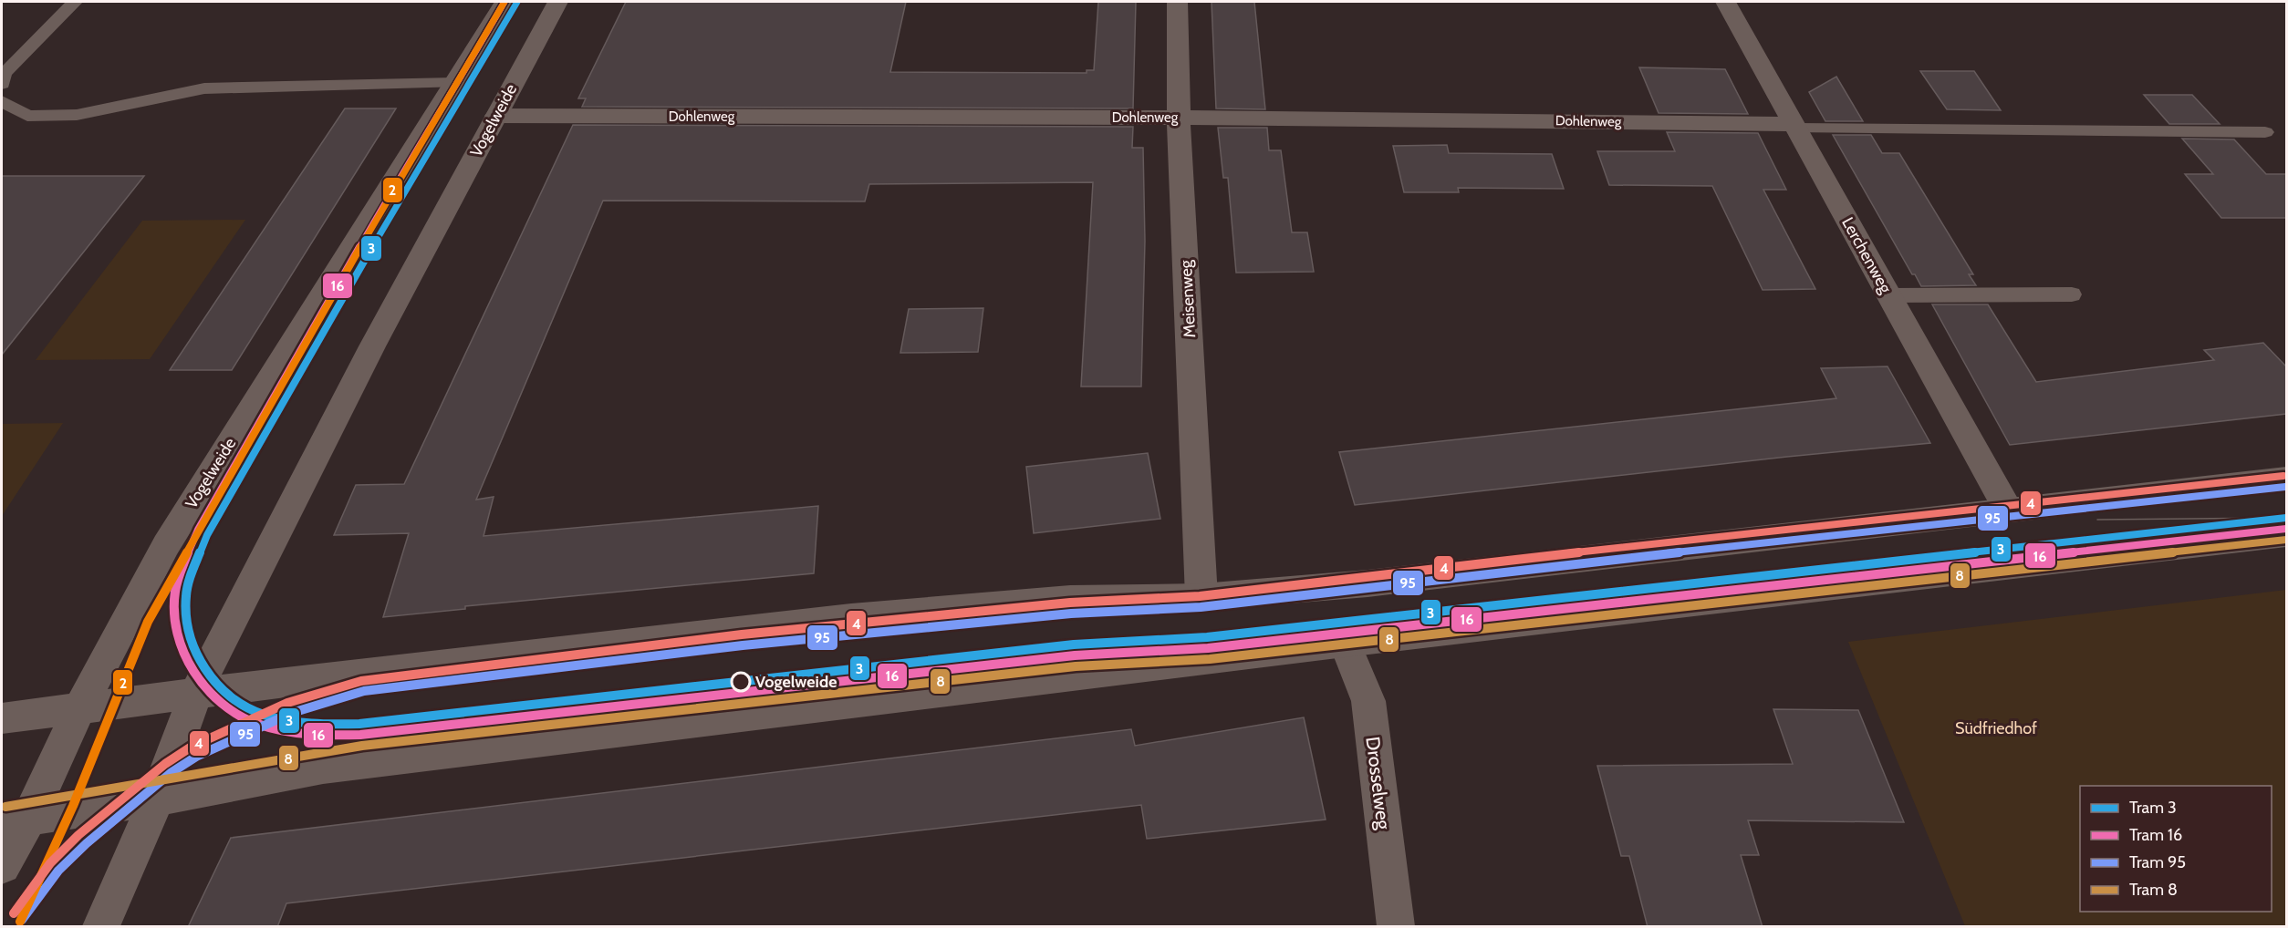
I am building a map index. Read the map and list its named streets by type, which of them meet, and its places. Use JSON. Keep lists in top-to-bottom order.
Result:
{
  "streets": {
    "street": [
      "Dohlenweg",
      "Vogelweide",
      "Lerchenweg",
      "Meisenweg",
      "Drosselweg"
    ]
  },
  "crossings": [
    ["Dohlenweg", "Vogelweide"],
    ["Dohlenweg", "Lerchenweg"],
    ["Dohlenweg", "Meisenweg"]
  ],
  "parks": ["Südfriedhof"],
  "places": ["Vogelweide"],
  "lines": [
    "tram line 3",
    "tram line 16",
    "transit line 2",
    "transit line 4",
    "tram line 95",
    "tram line 8"
  ],
  "legend": [
    "Tram 3",
    "Tram 16",
    "Tram 95",
    "Tram 8"
  ]
}
